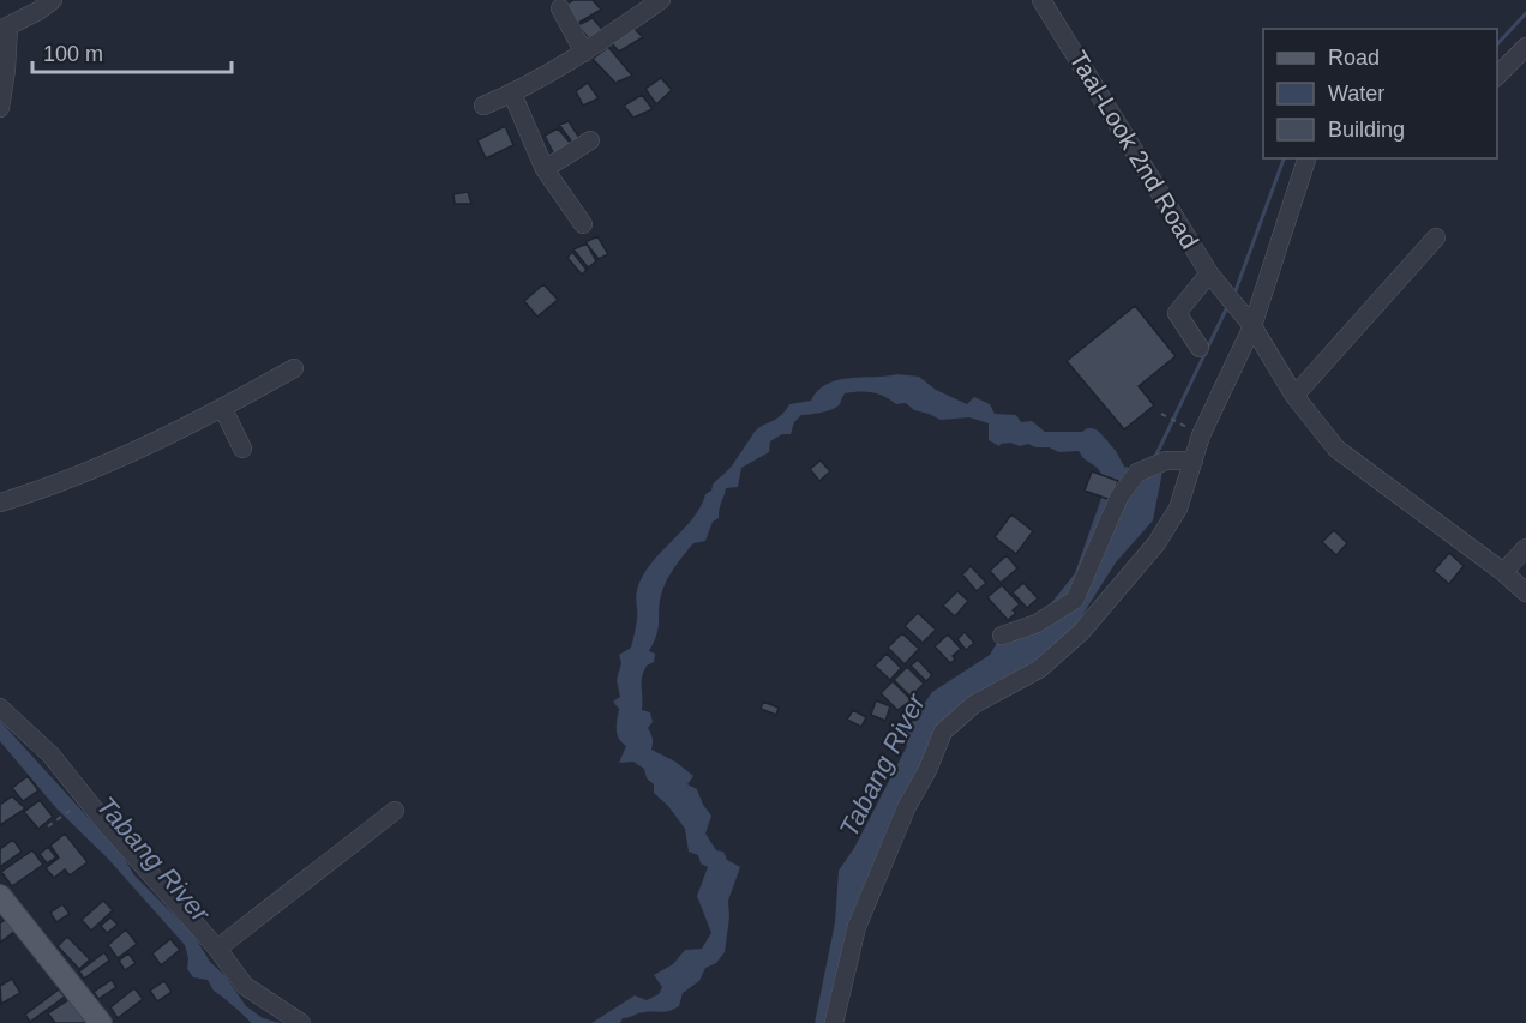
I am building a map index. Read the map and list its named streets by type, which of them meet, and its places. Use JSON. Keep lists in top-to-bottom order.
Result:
{
  "streets": {
    "street": ["Taal-Look 2nd Road"]
  },
  "water": ["Tabang River"],
  "legend": ["Road", "Water", "Building"],
  "scale_bar": "100 m"
}
